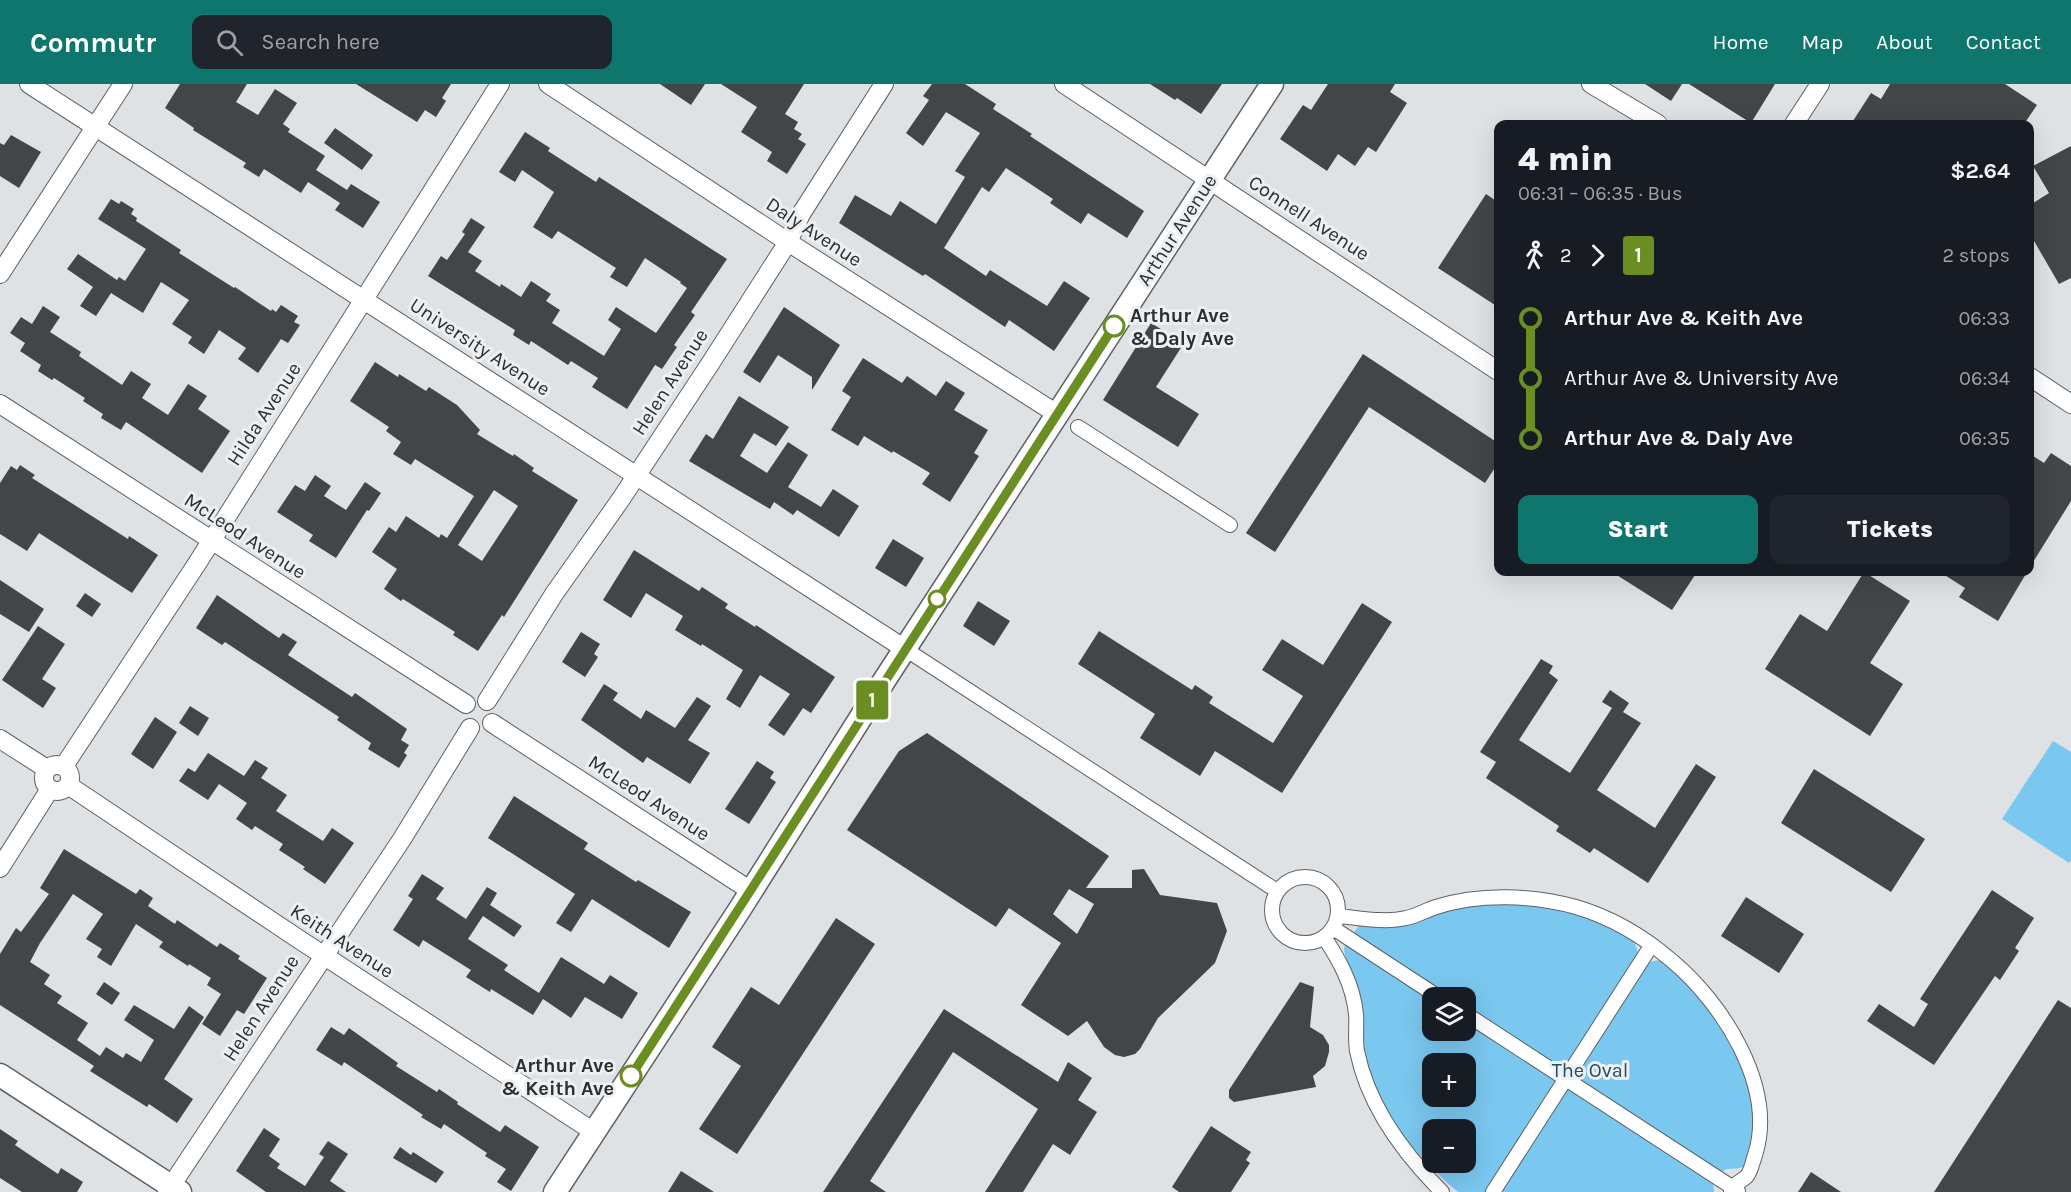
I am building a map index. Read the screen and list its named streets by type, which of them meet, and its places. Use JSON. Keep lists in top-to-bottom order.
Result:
{
  "streets": {
    "street": [
      "Connell Avenue",
      "Arthur Avenue",
      "Daly Avenue",
      "University Avenue",
      "Helen Avenue",
      "Hilda Avenue",
      "McLeod Avenue",
      "Keith Avenue"
    ]
  },
  "crossings": [
    ["Connell Avenue", "Arthur Avenue"],
    ["Arthur Avenue", "Daly Avenue"],
    ["Arthur Avenue", "University Avenue"],
    ["Arthur Avenue", "McLeod Avenue"],
    ["Arthur Avenue", "Keith Avenue"],
    ["Daly Avenue", "Helen Avenue"],
    ["University Avenue", "Helen Avenue"],
    ["University Avenue", "Hilda Avenue"],
    ["Helen Avenue", "McLeod Avenue"],
    ["Helen Avenue", "Keith Avenue"],
    ["Hilda Avenue", "McLeod Avenue"]
  ],
  "parks": ["The Oval"],
  "places": ["Arthur Ave & Daly Ave", "Arthur Ave & Keith Ave"],
  "lines": ["bus line 1"],
  "page": {
    "header": "Commutr",
    "search": "Search here",
    "nav": [
      "Home",
      "Map",
      "About",
      "Contact"
    ],
    "on_map": "1",
    "heading": ["4 min", "06:31 – 06:35 · Bus", "$2.64"],
    "legs": ["2", "1", "2 stops"],
    "list": [
      {
        "name": "Arthur Ave & Keith Ave",
        "value": "06:33"
      },
      {
        "name": "Arthur Ave & University Ave",
        "value": "06:34"
      },
      {
        "name": "Arthur Ave & Daly Ave",
        "value": "06:35"
      }
    ],
    "buttons": ["Start", "Tickets"],
    "map_buttons": ["+", "−"]
  }
}
